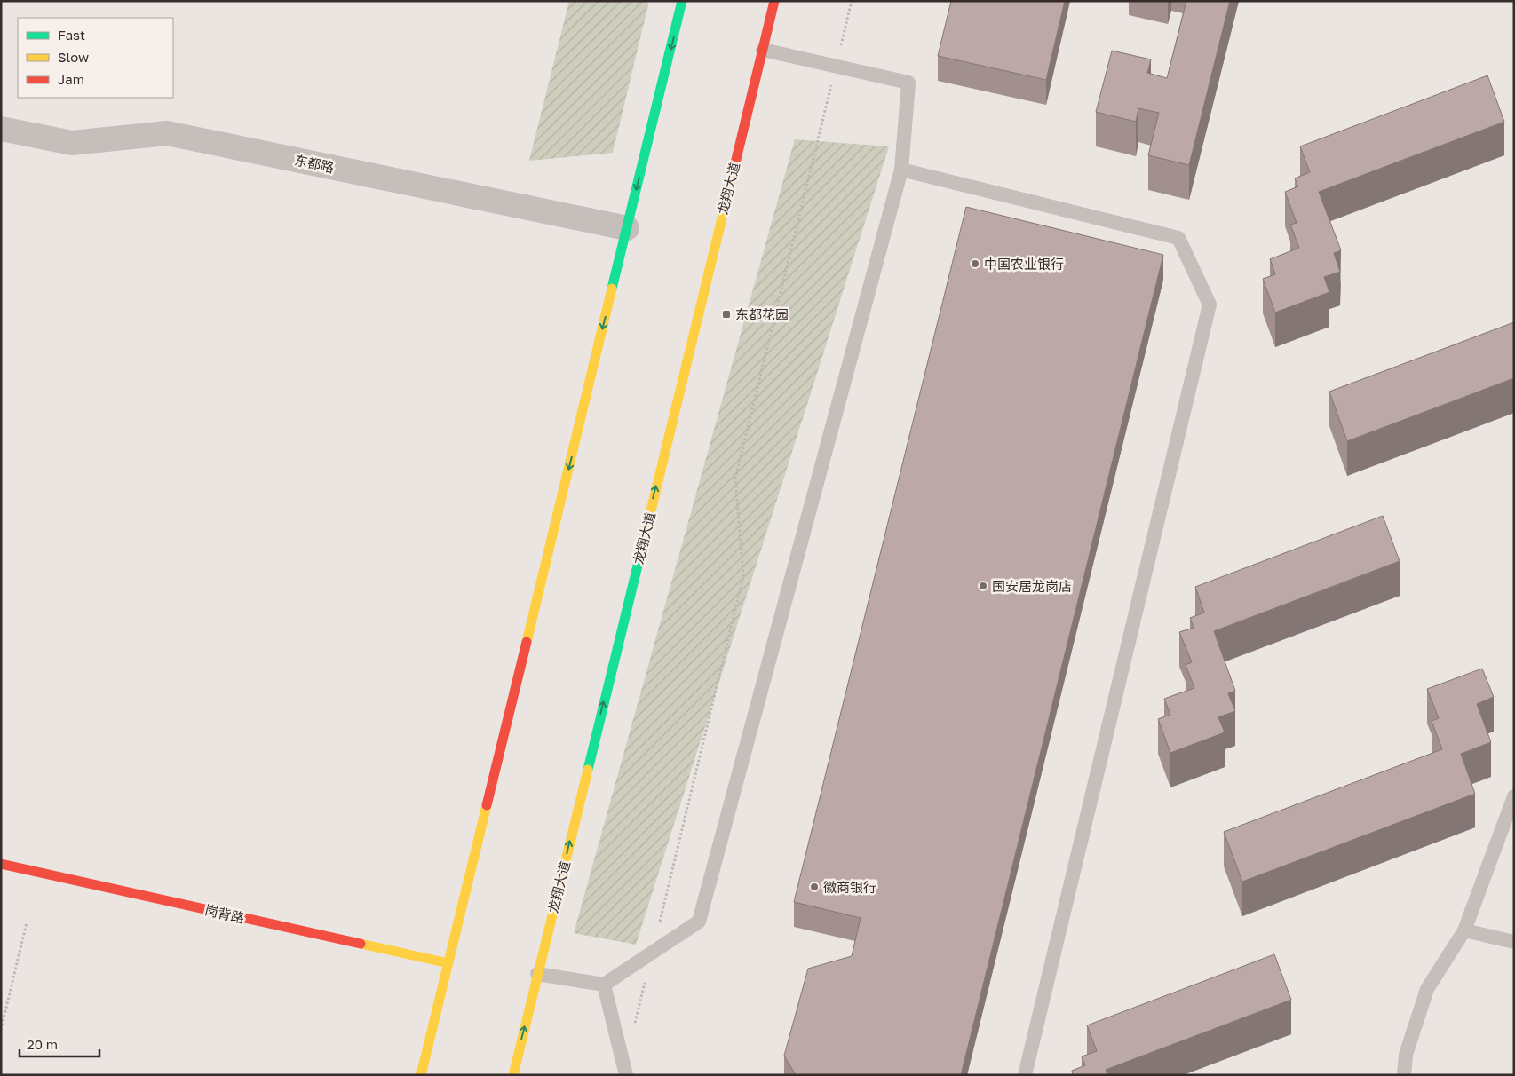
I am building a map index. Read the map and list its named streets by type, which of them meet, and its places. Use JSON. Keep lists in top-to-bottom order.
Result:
{
  "streets": {
    "main road": ["龙翔大道", "岗背路"],
    "street": ["东都路"]
  },
  "places": {
    "other": ["中国农业银行", "国安居龙岗店", "徽商银行"],
    "transit": ["东都花园"]
  },
  "legend": ["Fast", "Slow", "Jam"],
  "scale_bar": "20 m"
}
